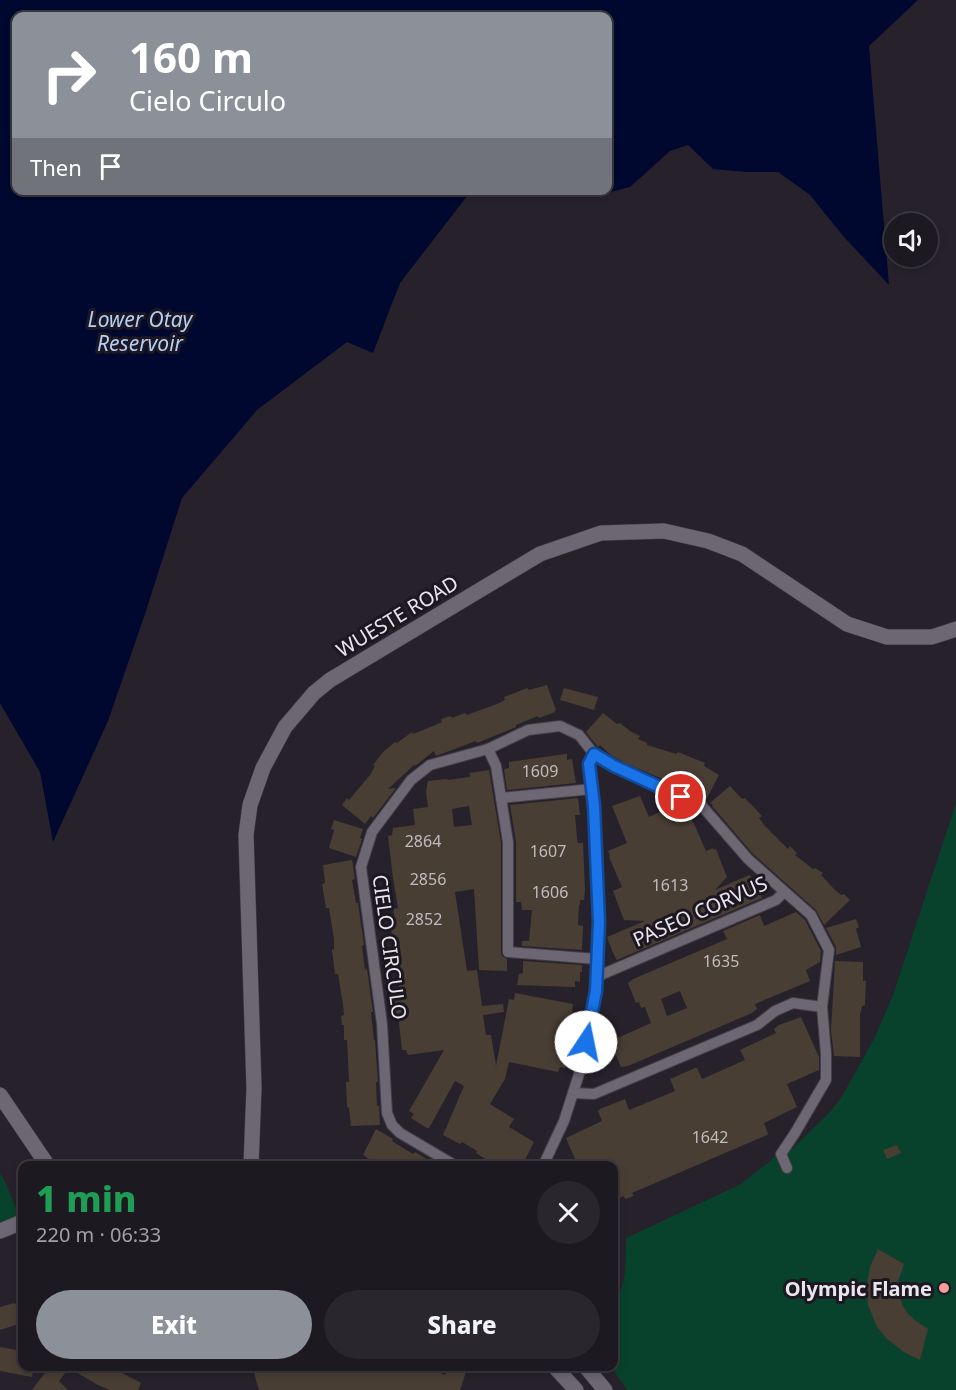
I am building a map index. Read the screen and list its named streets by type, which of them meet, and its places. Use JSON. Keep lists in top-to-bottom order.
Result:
{
  "streets": {
    "street": ["WUESTE ROAD", "PASEO CORVUS", "CIELO CIRCULO"]
  },
  "crossings": [
    ["PASEO CORVUS", "CIELO CIRCULO"]
  ],
  "water": ["Lower Otay Reservoir"],
  "places": ["Olympic Flame"],
  "house_numbers": [
    "1609",
    "2864",
    "1607",
    "2856",
    "1613",
    "1606",
    "2852",
    "1635",
    "1642"
  ],
  "page": {
    "turn": ["160 m", "Cielo Circulo"],
    "then": "Then",
    "heading": ["1 min", "220 m · 06:33"],
    "buttons": ["Exit", "Share"]
  }
}
